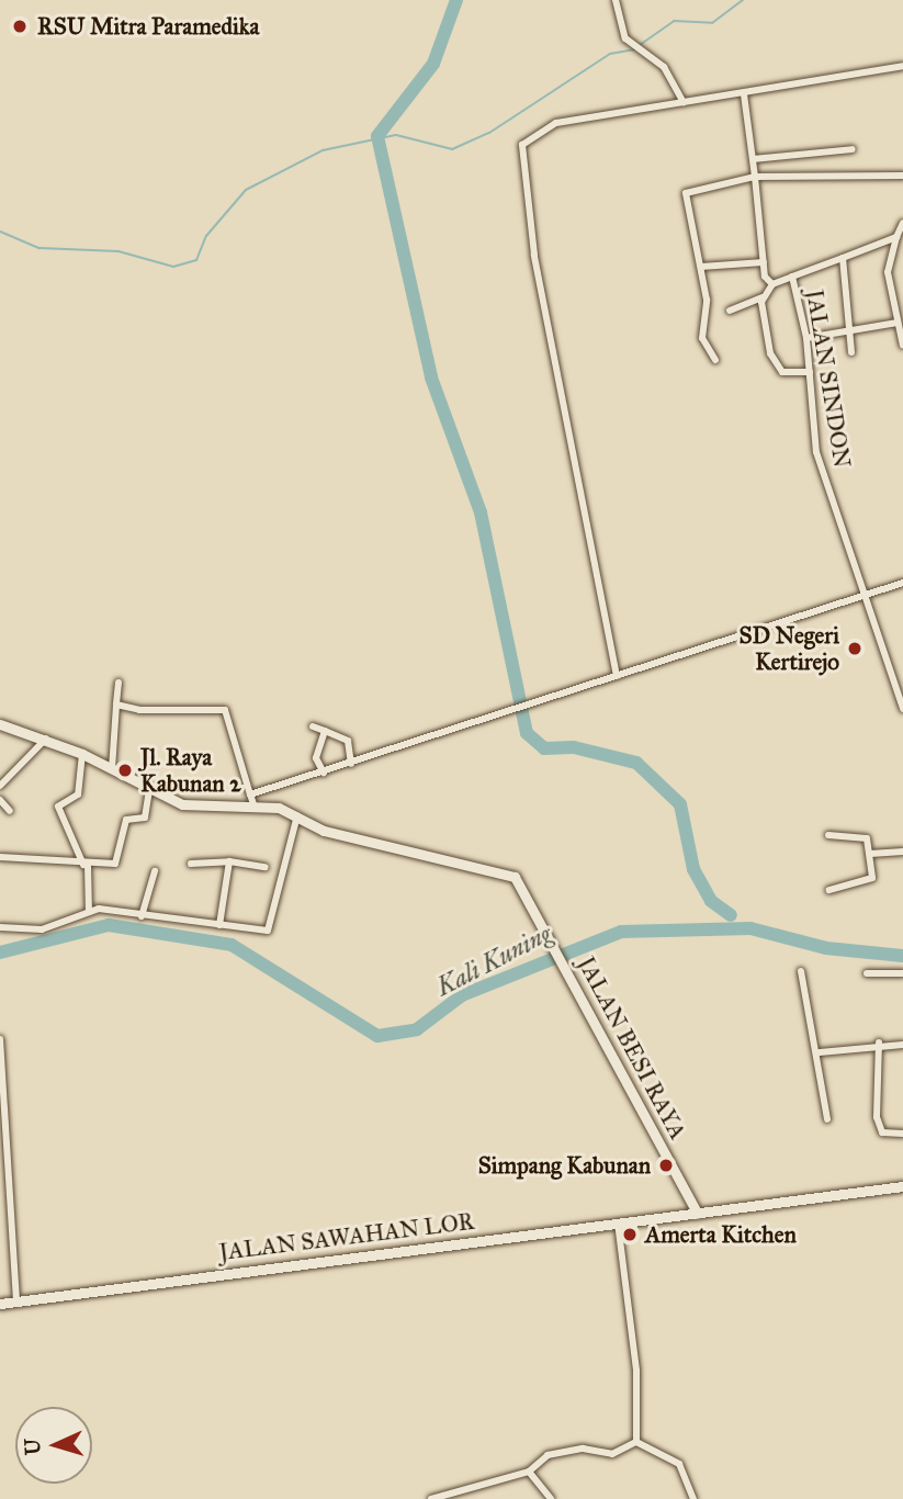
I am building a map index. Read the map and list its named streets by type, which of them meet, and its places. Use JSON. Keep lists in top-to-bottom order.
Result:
{
  "streets": {
    "street": ["JALAN SINDON", "JALAN BESI RAYA", "JALAN SAWAHAN LOR"]
  },
  "crossings": [
    ["JALAN BESI RAYA", "JALAN SAWAHAN LOR"]
  ],
  "water": ["Kali Kuning"],
  "places": [
    "RSU Mitra Paramedika",
    "SD Negeri Kertirejo",
    "Jl. Raya Kabunan 2",
    "Simpang Kabunan",
    "Amerta Kitchen"
  ],
  "north": "left"
}
